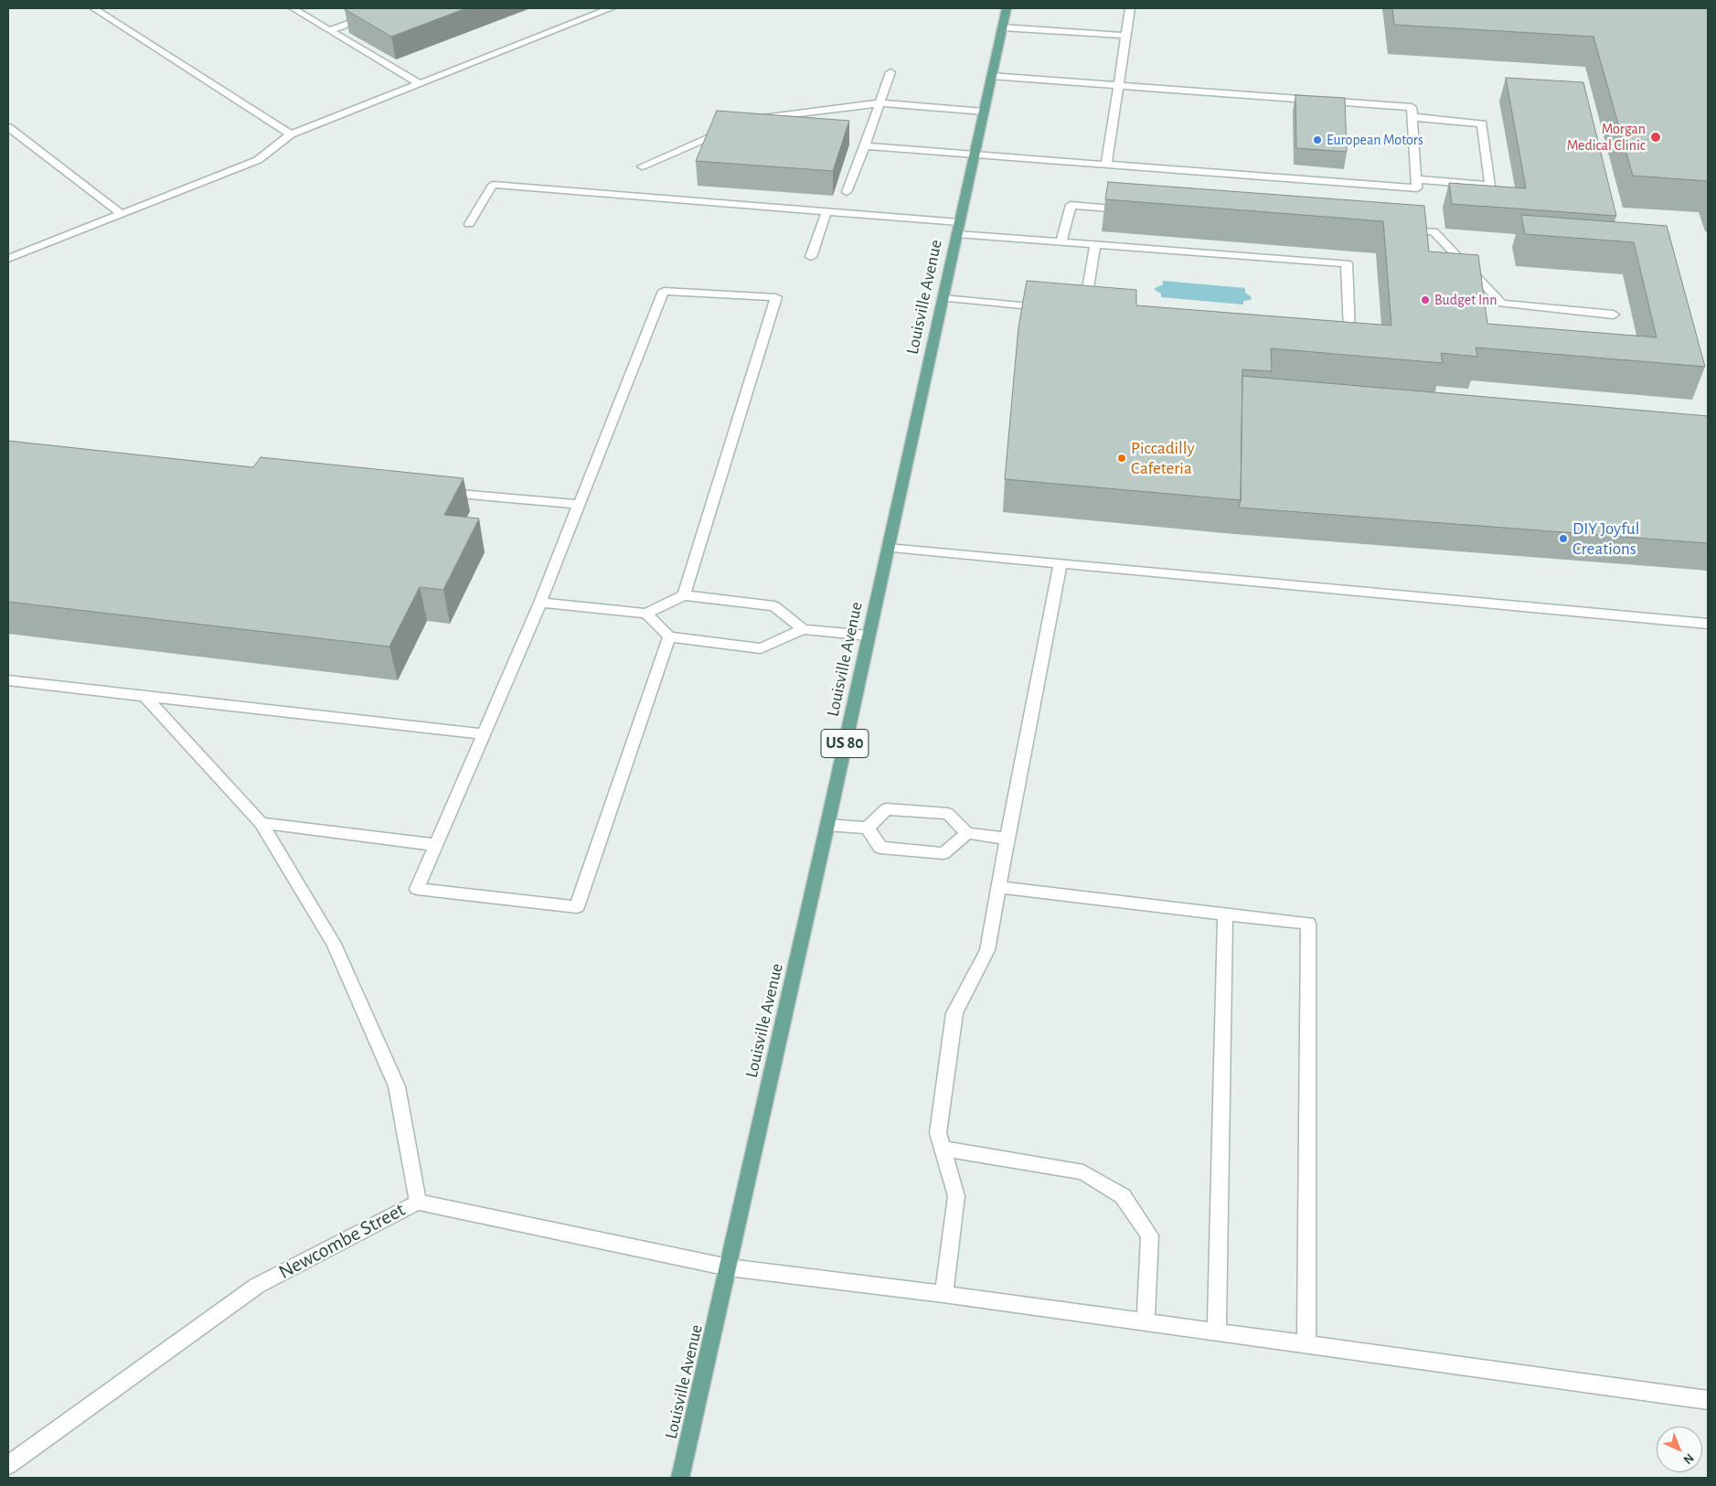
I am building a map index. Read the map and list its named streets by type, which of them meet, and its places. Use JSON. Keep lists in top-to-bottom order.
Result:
{
  "streets": {
    "main road": ["Louisville Avenue", "US 80"],
    "street": ["Newcombe Street"]
  },
  "crossings": [
    ["Louisville Avenue", "Newcombe Street"]
  ],
  "places": [
    "Morgan Medical Clinic",
    "European Motors",
    "Budget Inn",
    "Piccadilly Cafeteria",
    "DIY Joyful Creations"
  ],
  "north": "bottom right"
}
